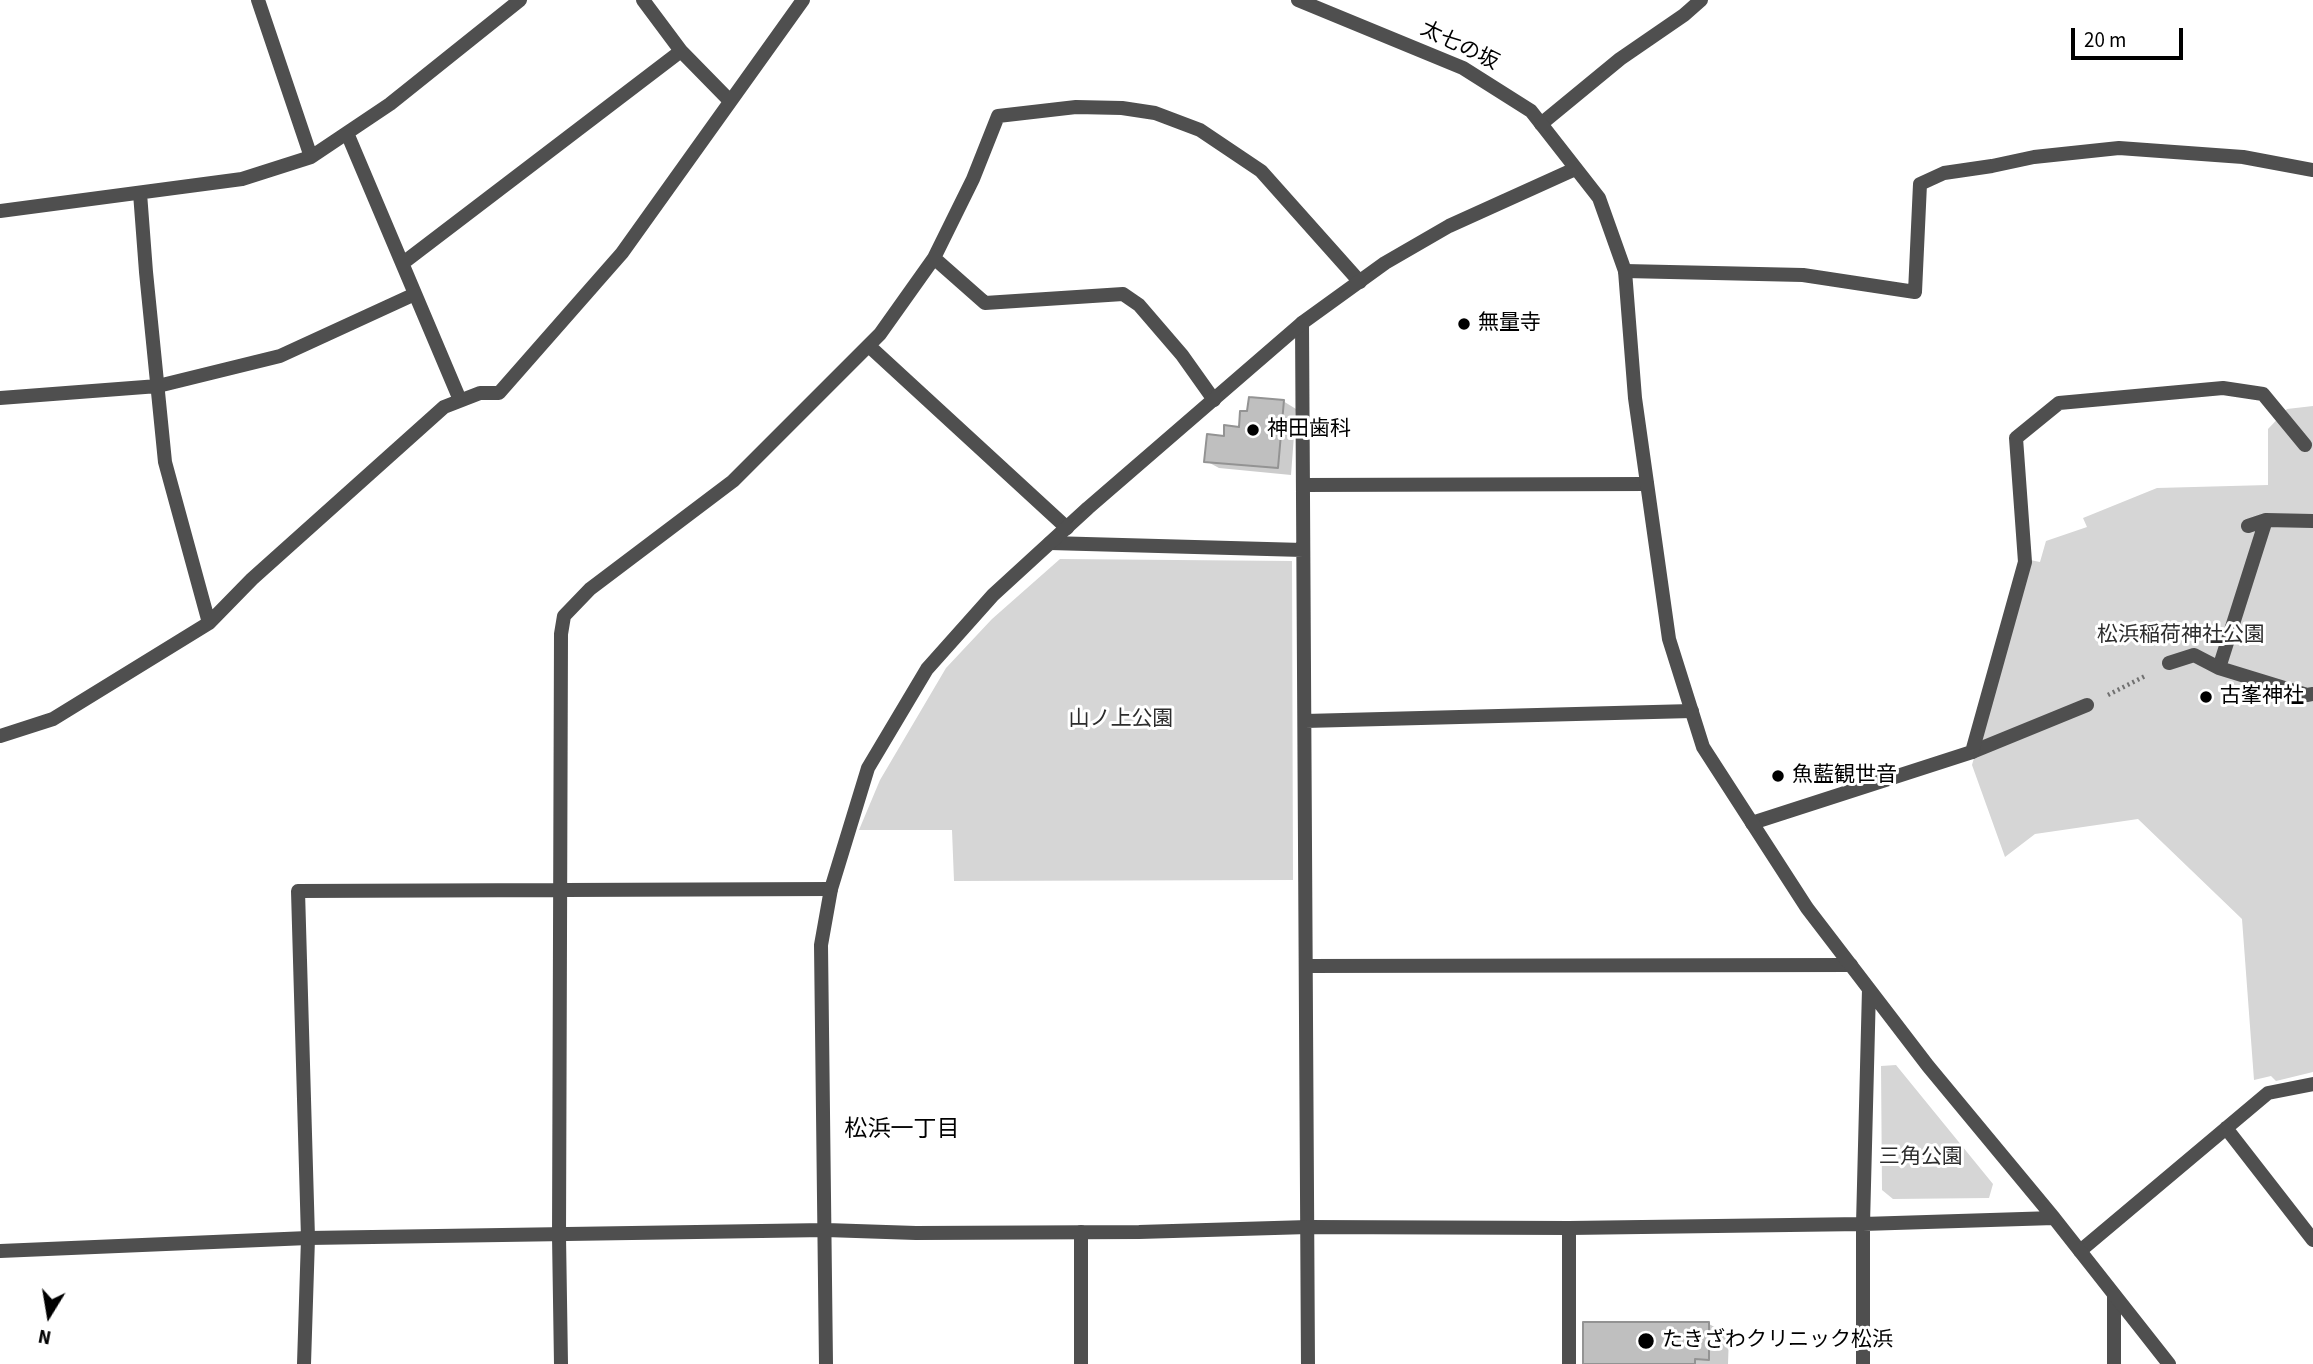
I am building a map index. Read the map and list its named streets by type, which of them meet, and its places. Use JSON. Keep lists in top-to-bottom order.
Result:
{
  "streets": {
    "street": ["太七の坂"]
  },
  "districts": ["松浜一丁目"],
  "parks": ["松浜稲荷神社公園", "山ノ上公園", "三角公園"],
  "places": [
    "無量寺",
    "神田歯科",
    "古峯神社",
    "魚藍観世音",
    "たきざわクリニック松浜"
  ],
  "scale_bar": "20 m",
  "north": "bottom"
}
